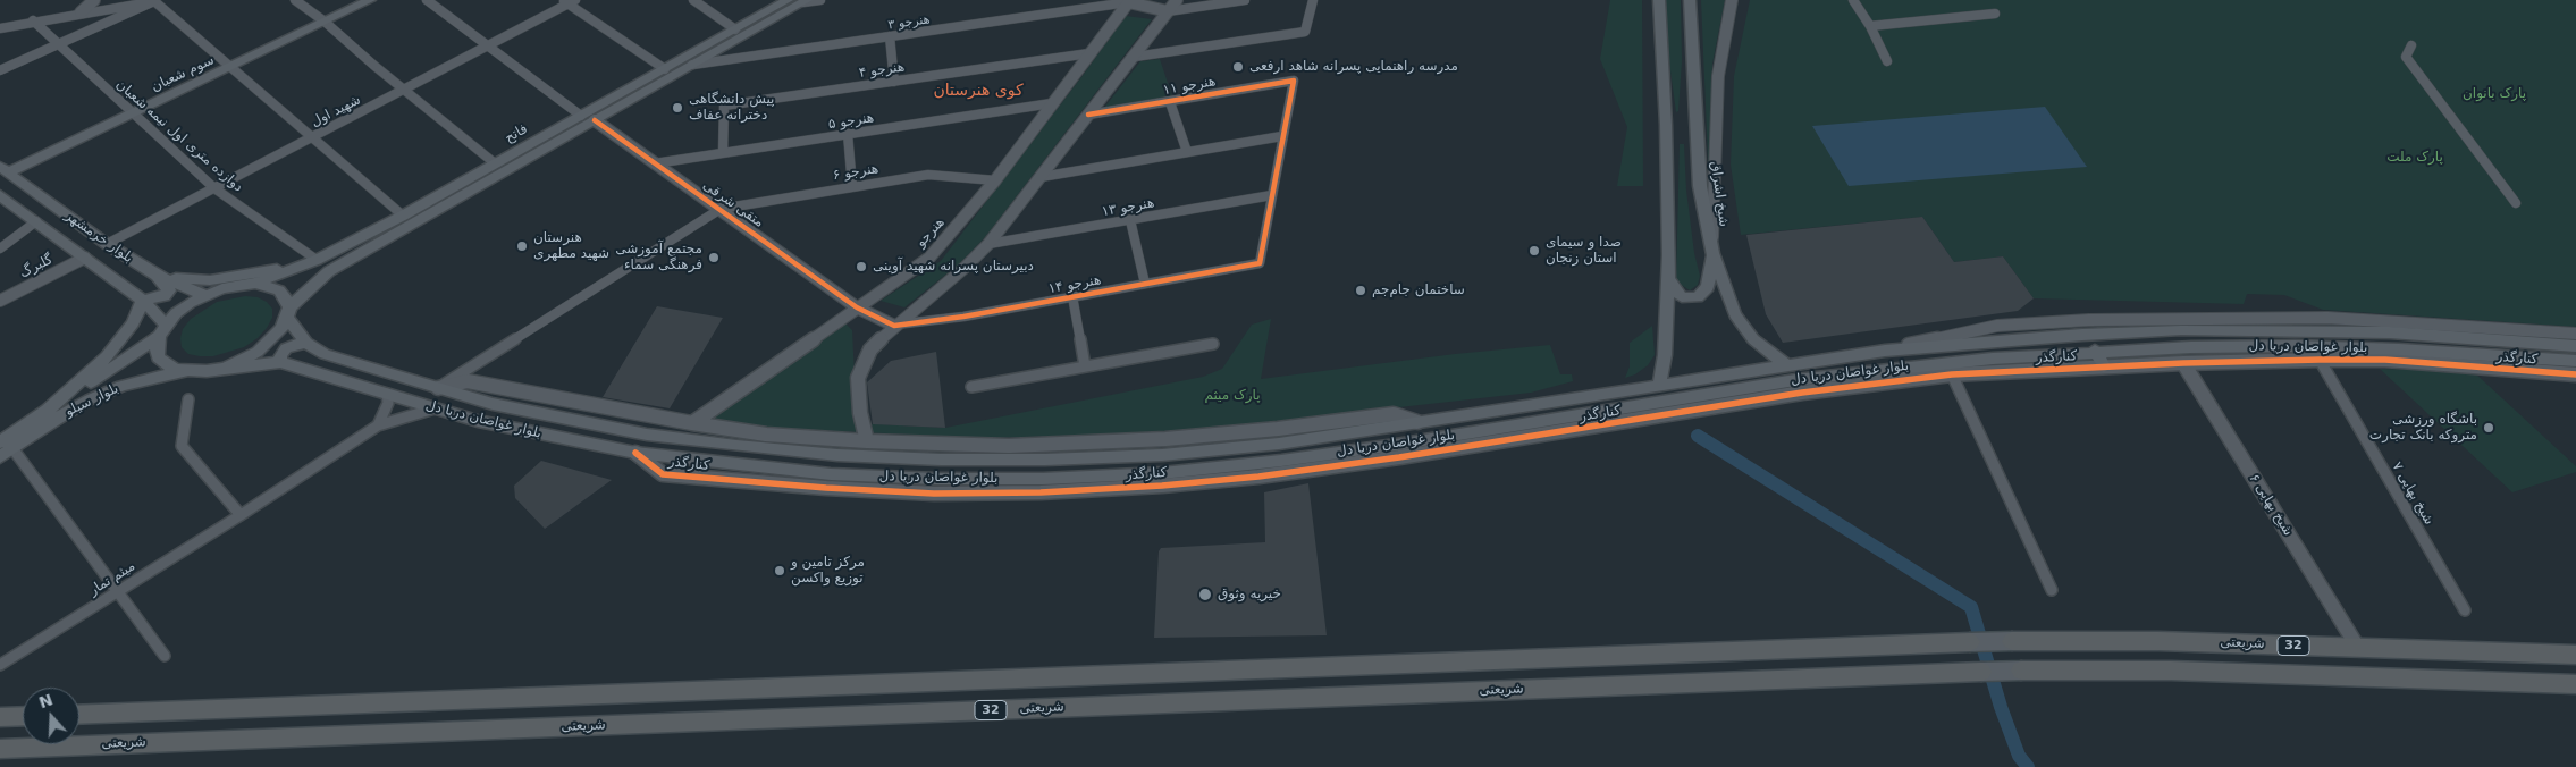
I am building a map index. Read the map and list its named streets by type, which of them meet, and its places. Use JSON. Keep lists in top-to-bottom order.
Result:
{
  "streets": {
    "highway": ["شریعتی", "32"],
    "main road": [
      "سوم شعبان",
      "فاتح",
      "شیخ اشراق",
      "بلوار خرمشهر",
      "بلوار غواصان دریا دل",
      "بلوار سیلو"
    ],
    "street": [
      "هنرجو ۳",
      "هنرجو ۴",
      "هنرجو ۱۱",
      "شهید اول",
      "هنرجو ۵",
      "دوازده متری اول نیمه شعبان",
      "هنرجو ۶",
      "متقی شرقی",
      "هنرجو ۱۳",
      "هنرجو",
      "گلبرگ",
      "هنرجو ۱۴",
      "کنارگذر",
      "شیخ بهایی ۷",
      "شیخ بهایی ۶",
      "میثم تمار"
    ]
  },
  "crossings": [
    ["هنرجو ۳", "فاتح"],
    ["هنرجو ۳", "هنرجو"],
    ["هنرجو ۴", "هنرجو ۵"],
    ["هنرجو ۴", "هنرجو"],
    ["سوم شعبان", "دوازده متری اول نیمه شعبان"],
    ["سوم شعبان", "بلوار خرمشهر"],
    ["شهید اول", "دوازده متری اول نیمه شعبان"],
    ["شهید اول", "بلوار خرمشهر"],
    ["هنرجو ۵", "متقی شرقی"],
    ["هنرجو ۵", "هنرجو"],
    ["فاتح", "دوازده متری اول نیمه شعبان"],
    ["فاتح", "متقی شرقی"],
    ["فاتح", "بلوار خرمشهر"],
    ["فاتح", "بلوار غواصان دریا دل"],
    ["فاتح", "بلوار سیلو"],
    ["هنرجو ۶", "متقی شرقی"],
    ["هنرجو ۶", "هنرجو"],
    ["شیخ اشراق", "بلوار غواصان دریا دل"],
    ["متقی شرقی", "هنرجو"],
    ["متقی شرقی", "هنرجو ۱۴"],
    ["هنرجو ۱۳", "هنرجو ۱۴"],
    ["بلوار خرمشهر", "گلبرگ"],
    ["بلوار خرمشهر", "بلوار سیلو"],
    ["بلوار غواصان دریا دل", "کنارگذر"],
    ["بلوار غواصان دریا دل", "بلوار سیلو"],
    ["بلوار غواصان دریا دل", "میثم تمار"],
    ["کنارگذر", "شیخ بهایی ۷"],
    ["کنارگذر", "شیخ بهایی ۶"],
    ["شیخ بهایی ۶", "شریعتی"],
    ["شریعتی", "32"]
  ],
  "districts": ["کوی هنرستان"],
  "parks": ["پارک بانوان", "پارک ملت", "پارک میثم"],
  "places": [
    "مدرسه راهنمایی پسرانه شاهد ارفعی",
    "پیش دانشگاهی دخترانه عفاف",
    "هنرستان شهید مطهری",
    "صدا و سیمای استان زنجان",
    "مجتمع آموزشی فرهنگی سماء",
    "دبیرستان پسرانه شهید آوینی",
    "ساختمان جام‌جم",
    "باشگاه ورزشی متروکه بانک تجارت",
    "مرکز تامین و توزیع واکسن",
    "خیریه وثوق"
  ],
  "north": "top"
}
